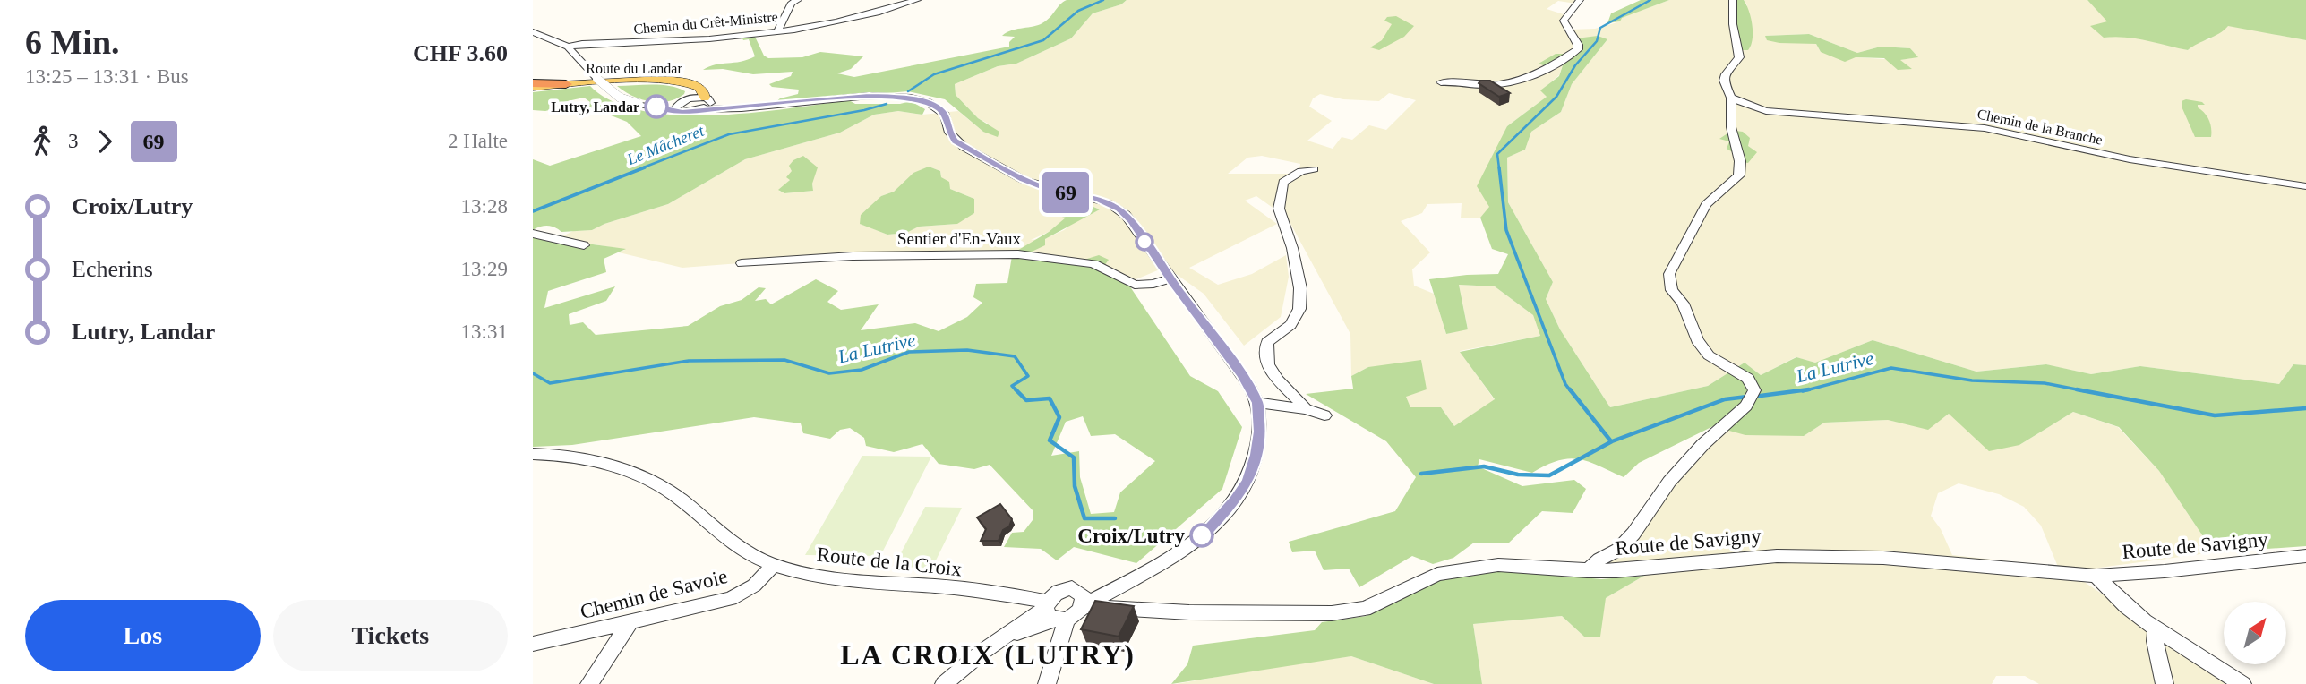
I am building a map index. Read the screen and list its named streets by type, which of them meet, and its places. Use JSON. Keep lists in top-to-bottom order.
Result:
{
  "streets": {
    "main road": ["Route du Landar"],
    "street": [
      "Chemin du Crêt-Ministre",
      "Chemin de la Branche",
      "Sentier d'En-Vaux",
      "Route de Savigny",
      "Route de la Croix",
      "Chemin de Savoie"
    ]
  },
  "crossings": [
    ["Route de la Croix", "Chemin de Savoie"]
  ],
  "districts": ["LA CROIX (LUTRY)"],
  "water": ["Le Mâcheret", "La Lutrive"],
  "places": ["Lutry, Landar", "Croix/Lutry"],
  "lines": ["bus line 69"],
  "north": "top right",
  "page": {
    "heading": ["6 Min.", "13:25 – 13:31 · Bus", "CHF 3.60"],
    "on_map": "69",
    "legs": ["3", "69", "2 Halte"],
    "list": [
      {
        "name": "Croix/Lutry",
        "value": "13:28"
      },
      {
        "name": "Echerins",
        "value": "13:29"
      },
      {
        "name": "Lutry, Landar",
        "value": "13:31"
      }
    ],
    "buttons": ["Los", "Tickets"]
  }
}
